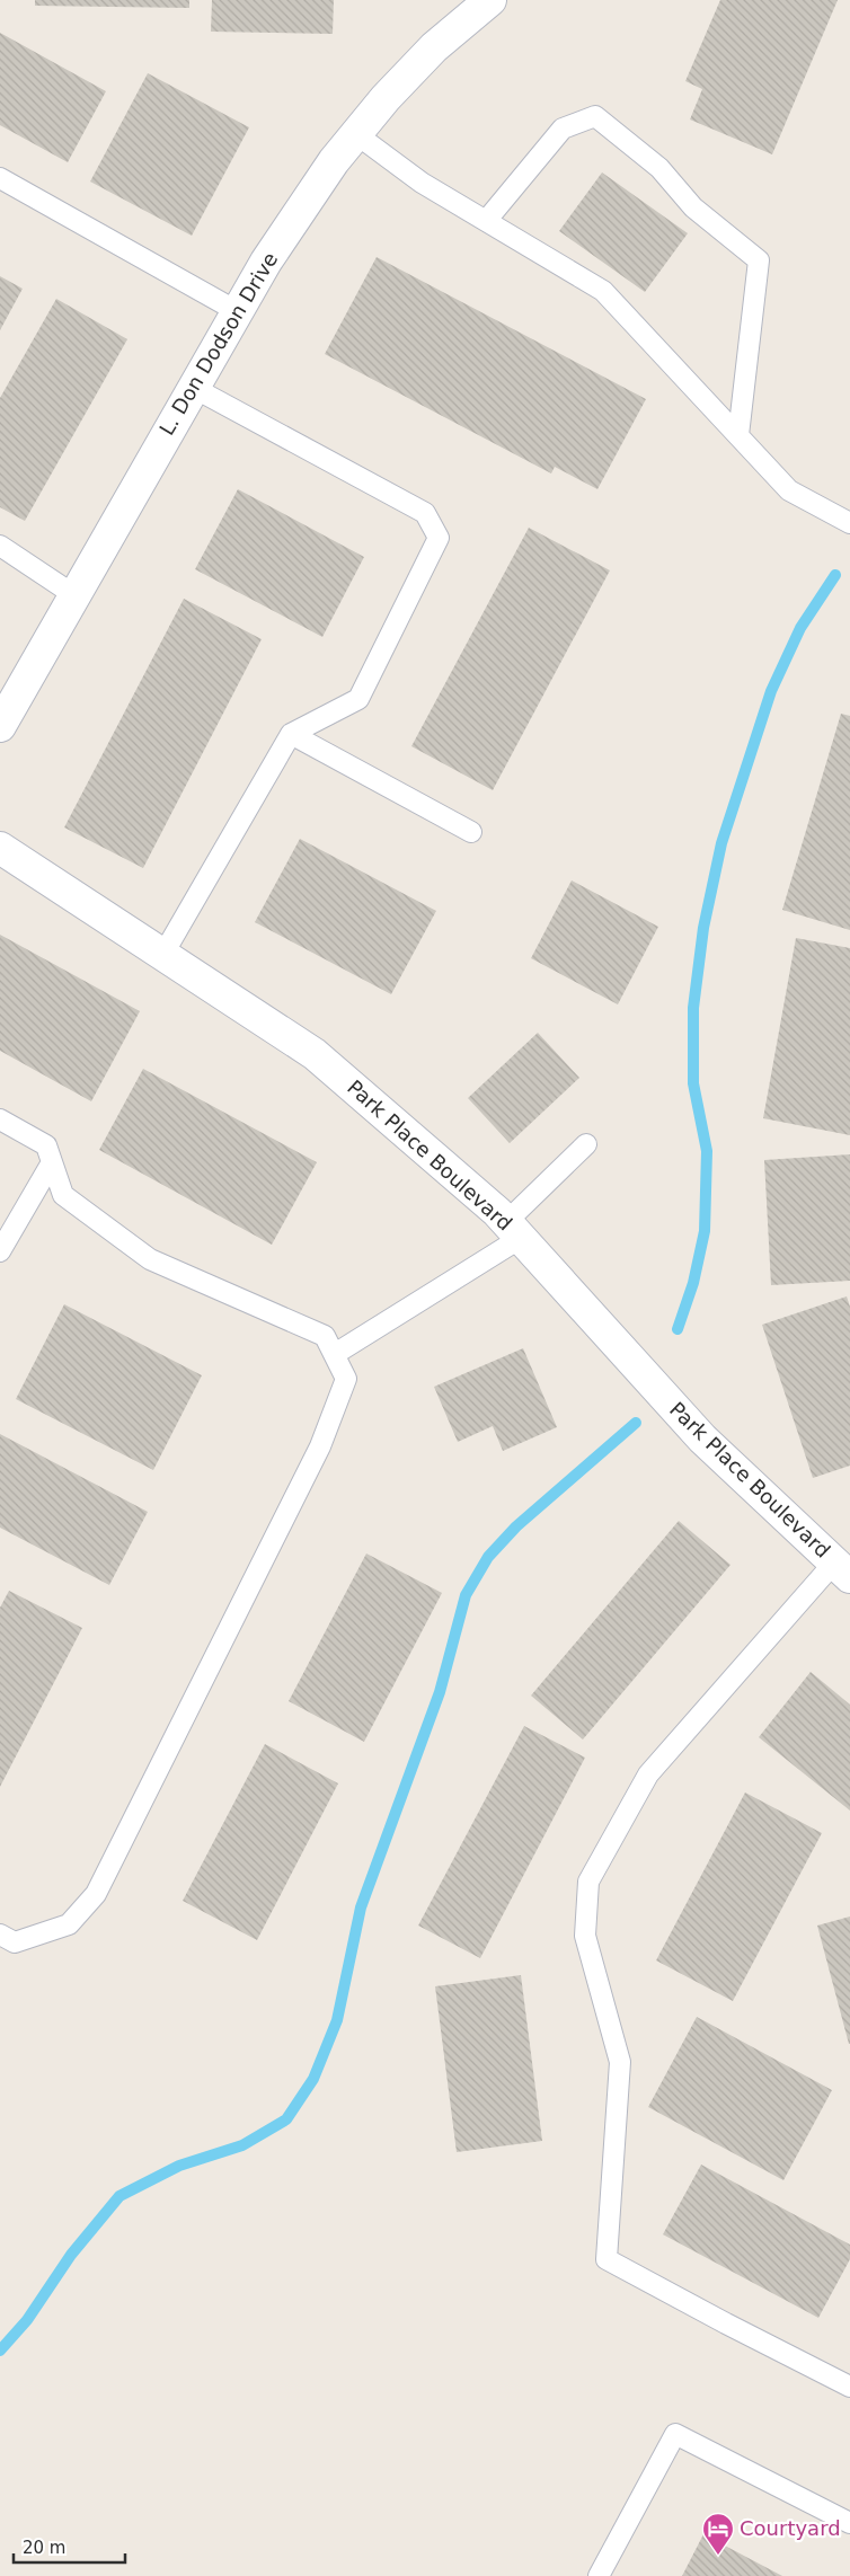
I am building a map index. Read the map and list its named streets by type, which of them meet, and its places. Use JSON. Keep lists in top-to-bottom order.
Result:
{
  "streets": {
    "street": ["L. Don Dodson Drive", "Park Place Boulevard"]
  },
  "places": {
    "hotel": ["Courtyard"]
  },
  "scale_bar": "20 m"
}
